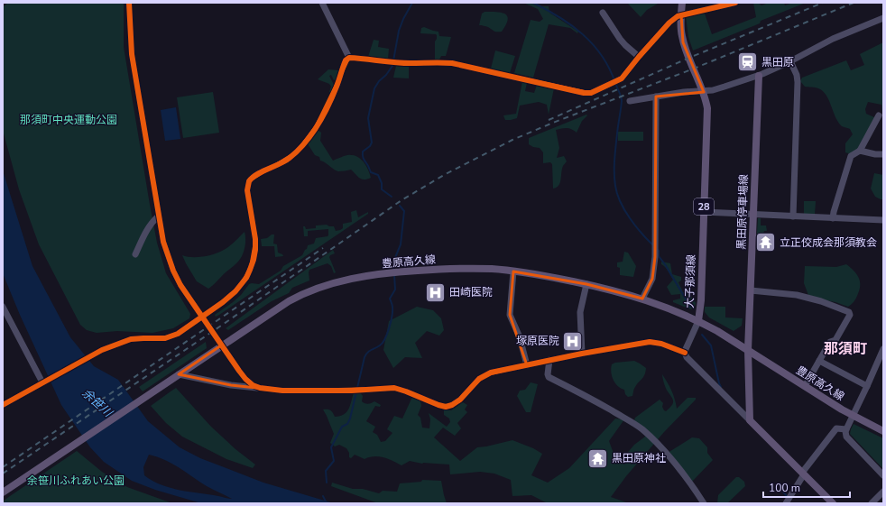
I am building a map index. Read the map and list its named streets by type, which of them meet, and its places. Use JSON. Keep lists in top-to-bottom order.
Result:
{
  "streets": {
    "main road": [
      "28",
      "黒田原停車場線",
      "豊原高久線",
      "大子那須線"
    ]
  },
  "crossings": [
    ["黒田原停車場線", "豊原高久線"],
    ["黒田原停車場線", "大子那須線"],
    ["豊原高久線", "大子那須線"]
  ],
  "districts": ["那須町"],
  "water": ["余笹川"],
  "parks": ["那須町中央運動公園", "余笹川ふれあい公園"],
  "places": {
    "station": ["黒田原"],
    "temple": ["立正佼成会那須教会", "黒田原神社"],
    "hospital": ["田崎医院", "塚原医院"]
  },
  "scale_bar": "100 m"
}
